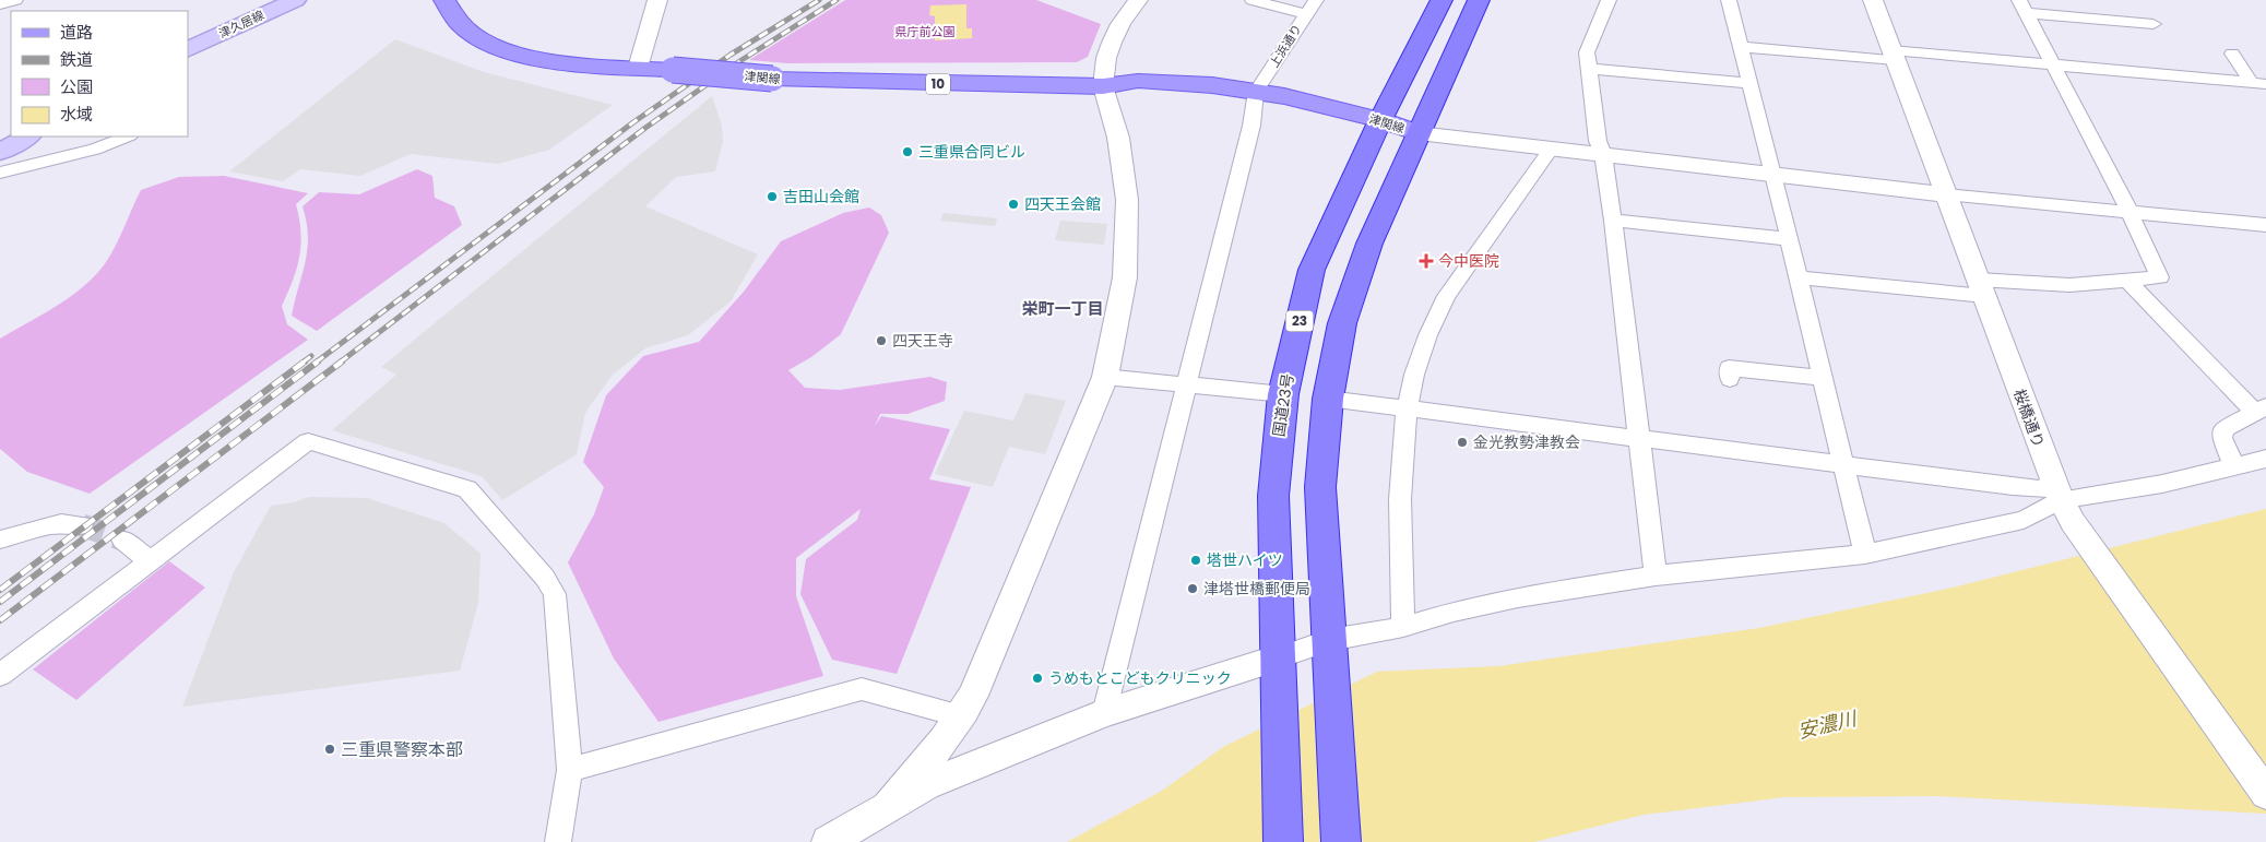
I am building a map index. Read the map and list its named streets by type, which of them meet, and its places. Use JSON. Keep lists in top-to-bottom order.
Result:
{
  "streets": {
    "highway": ["23", "国道23号"],
    "main road": ["津久居線", "津関線", "10"],
    "street": ["上浜通り", "桜橋通り"]
  },
  "crossings": [
    ["上浜通り", "津関線"],
    ["津関線", "国道23号"]
  ],
  "districts": ["栄町一丁目"],
  "water": ["安濃川"],
  "parks": ["県庁前公園"],
  "places": {
    "other": [
      "三重県合同ビル",
      "吉田山会館",
      "四天王会館",
      "四天王寺",
      "金光教勢津教会",
      "塔世ハイツ",
      "津塔世橋郵便局",
      "うめもとこどもクリニック",
      "三重県警察本部"
    ],
    "health": ["今中医院"]
  },
  "legend": [
    "道路",
    "鉄道",
    "公園",
    "水域"
  ]
}
